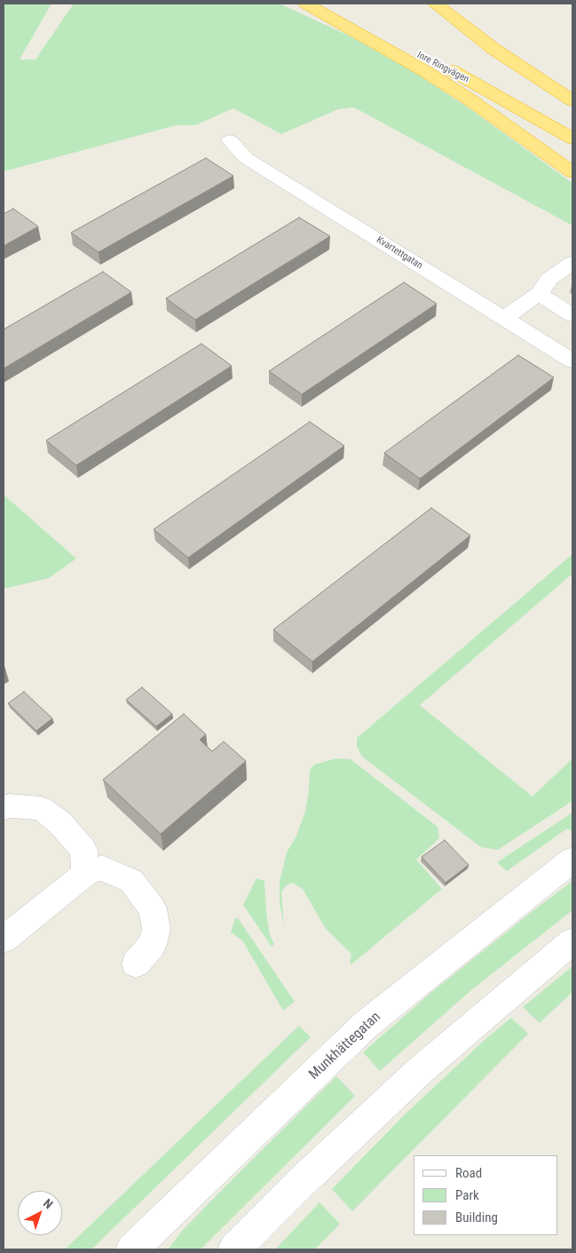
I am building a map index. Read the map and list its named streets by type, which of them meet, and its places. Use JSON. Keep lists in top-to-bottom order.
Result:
{
  "streets": {
    "highway": ["Inre Ringvägen"],
    "street": ["Kvartettgatan", "Munkhättegatan"]
  },
  "legend": ["Road", "Park", "Building"],
  "north": "top right"
}
